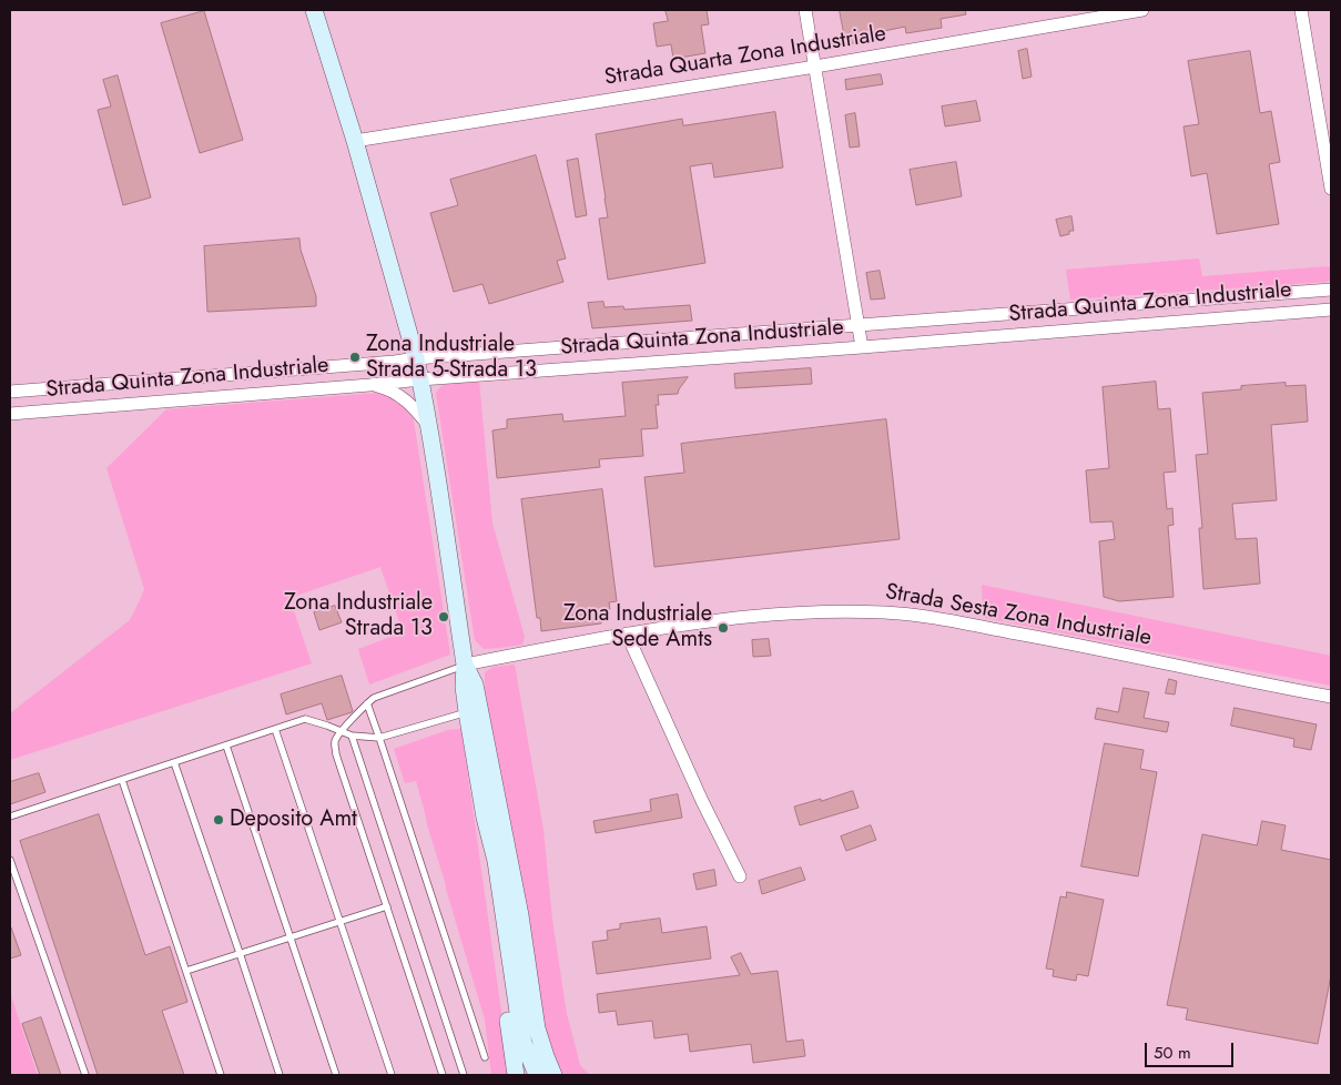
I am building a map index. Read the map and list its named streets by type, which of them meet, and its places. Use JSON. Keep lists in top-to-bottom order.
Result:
{
  "streets": {
    "street": ["Strada Quarta Zona Industriale", "Strada Quinta Zona Industriale", "Strada Sesta Zona Industriale"]
  },
  "places": [
    "Zona Industriale Strada 5-Strada 13",
    "Zona Industriale Strada 13",
    "Zona Industriale Sede Amts",
    "Deposito Amt"
  ],
  "scale_bar": "50 m"
}
